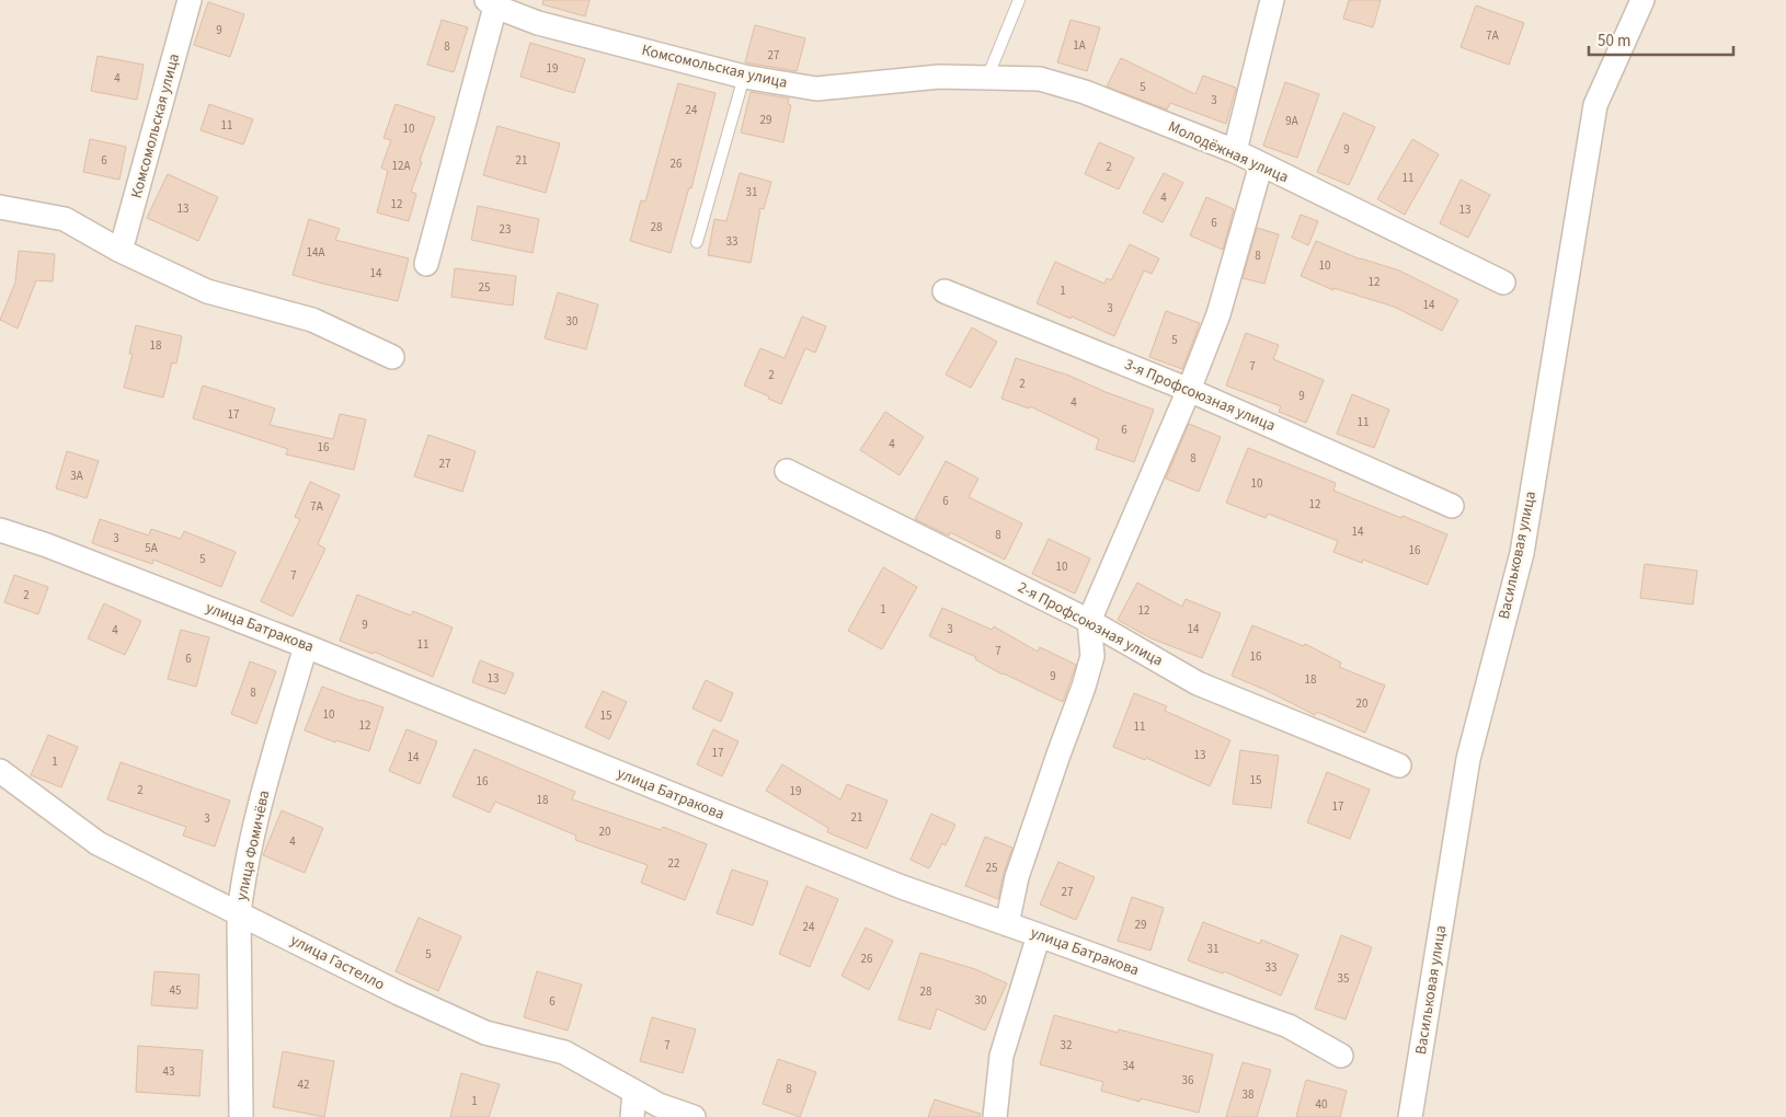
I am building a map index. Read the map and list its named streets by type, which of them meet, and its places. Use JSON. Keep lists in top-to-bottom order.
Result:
{
  "streets": {
    "street": [
      "Комсомольская улица",
      "Молодёжная улица",
      "3-я Профсоюзная улица",
      "Васильковая улица",
      "2-я Профсоюзная улица",
      "улица Батракова",
      "улица Фомичёва",
      "улица Гастелло"
    ]
  },
  "crossings": [
    ["Комсомольская улица", "Молодёжная улица"],
    ["улица Батракова", "улица Фомичёва"],
    ["улица Фомичёва", "улица Гастелло"]
  ],
  "house_numbers": [
    "9",
    "7А",
    "1А",
    "8",
    "27",
    "19",
    "4",
    "5",
    "3",
    "24",
    "29",
    "9А",
    "11",
    "10",
    "9",
    "6",
    "21",
    "26",
    "12А",
    "2",
    "11",
    "31",
    "4",
    "12",
    "13",
    "13",
    "6",
    "28",
    "23",
    "33",
    "14А",
    "8",
    "10",
    "14",
    "12",
    "25",
    "1",
    "14",
    "3",
    "30",
    "5",
    "18",
    "7",
    "2",
    "2",
    "9",
    "4",
    "17",
    "11",
    "6",
    "4",
    "16",
    "8",
    "27",
    "3А",
    "10",
    "6",
    "12",
    "7А",
    "14",
    "8",
    "3",
    "5А",
    "16",
    "5",
    "10",
    "7",
    "2",
    "1",
    "12",
    "9",
    "3",
    "14",
    "4",
    "11",
    "7",
    "16",
    "6",
    "9",
    "13",
    "18",
    "8",
    "20",
    "10",
    "15",
    "12",
    "11",
    "17",
    "13",
    "14",
    "1",
    "15",
    "16",
    "2",
    "19",
    "18",
    "17",
    "21",
    "3",
    "20",
    "4",
    "22",
    "25",
    "27",
    "29",
    "24",
    "31",
    "5",
    "26",
    "33",
    "35",
    "45",
    "28",
    "30",
    "6",
    "7",
    "32",
    "34",
    "43",
    "36",
    "42",
    "8",
    "38",
    "1",
    "40"
  ],
  "scale_bar": "50 m"
}
